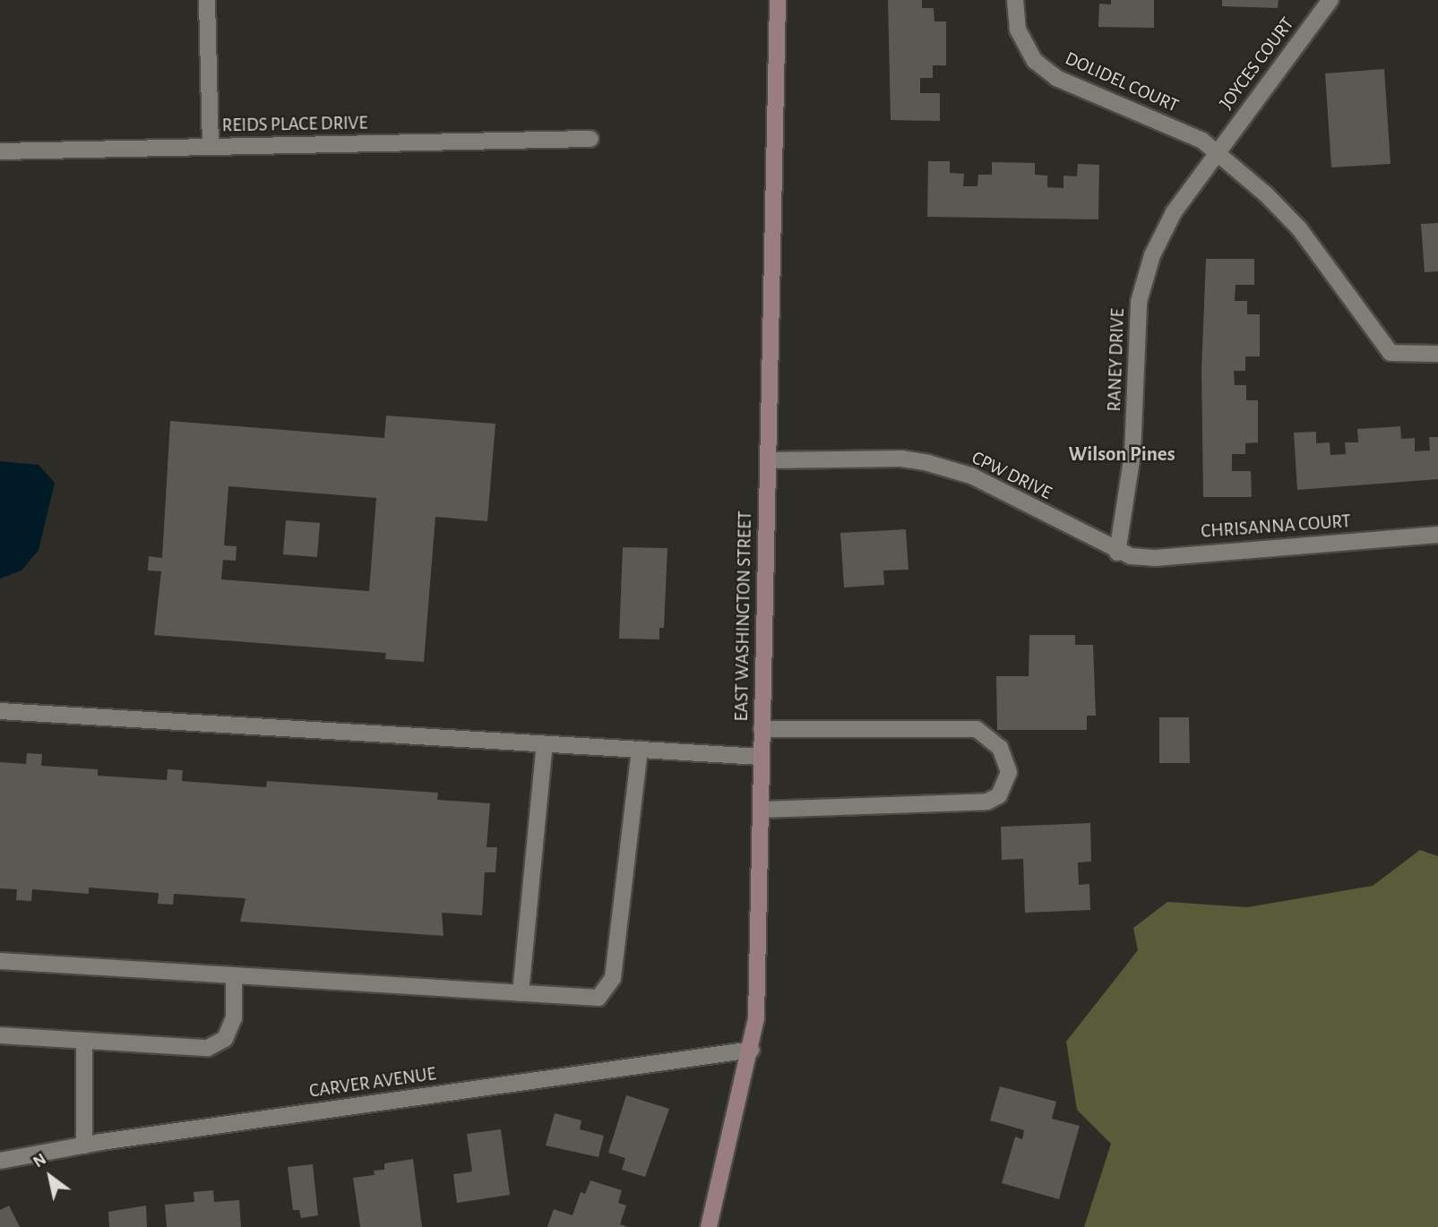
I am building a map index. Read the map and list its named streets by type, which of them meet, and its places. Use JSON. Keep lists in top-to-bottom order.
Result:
{
  "streets": {
    "main road": ["EAST WASHINGTON STREET"],
    "street": [
      "JOYCES COURT",
      "DOLIDEL COURT",
      "REIDS PLACE DRIVE",
      "RANEY DRIVE",
      "CPW DRIVE",
      "CHRISANNA COURT",
      "CARVER AVENUE"
    ]
  },
  "crossings": [
    ["JOYCES COURT", "DOLIDEL COURT"],
    ["JOYCES COURT", "RANEY DRIVE"],
    ["DOLIDEL COURT", "RANEY DRIVE"],
    ["RANEY DRIVE", "CPW DRIVE"],
    ["RANEY DRIVE", "CHRISANNA COURT"],
    ["CPW DRIVE", "CHRISANNA COURT"],
    ["CPW DRIVE", "EAST WASHINGTON STREET"],
    ["EAST WASHINGTON STREET", "CARVER AVENUE"]
  ],
  "districts": ["Wilson Pines"],
  "north": "top left"
}
